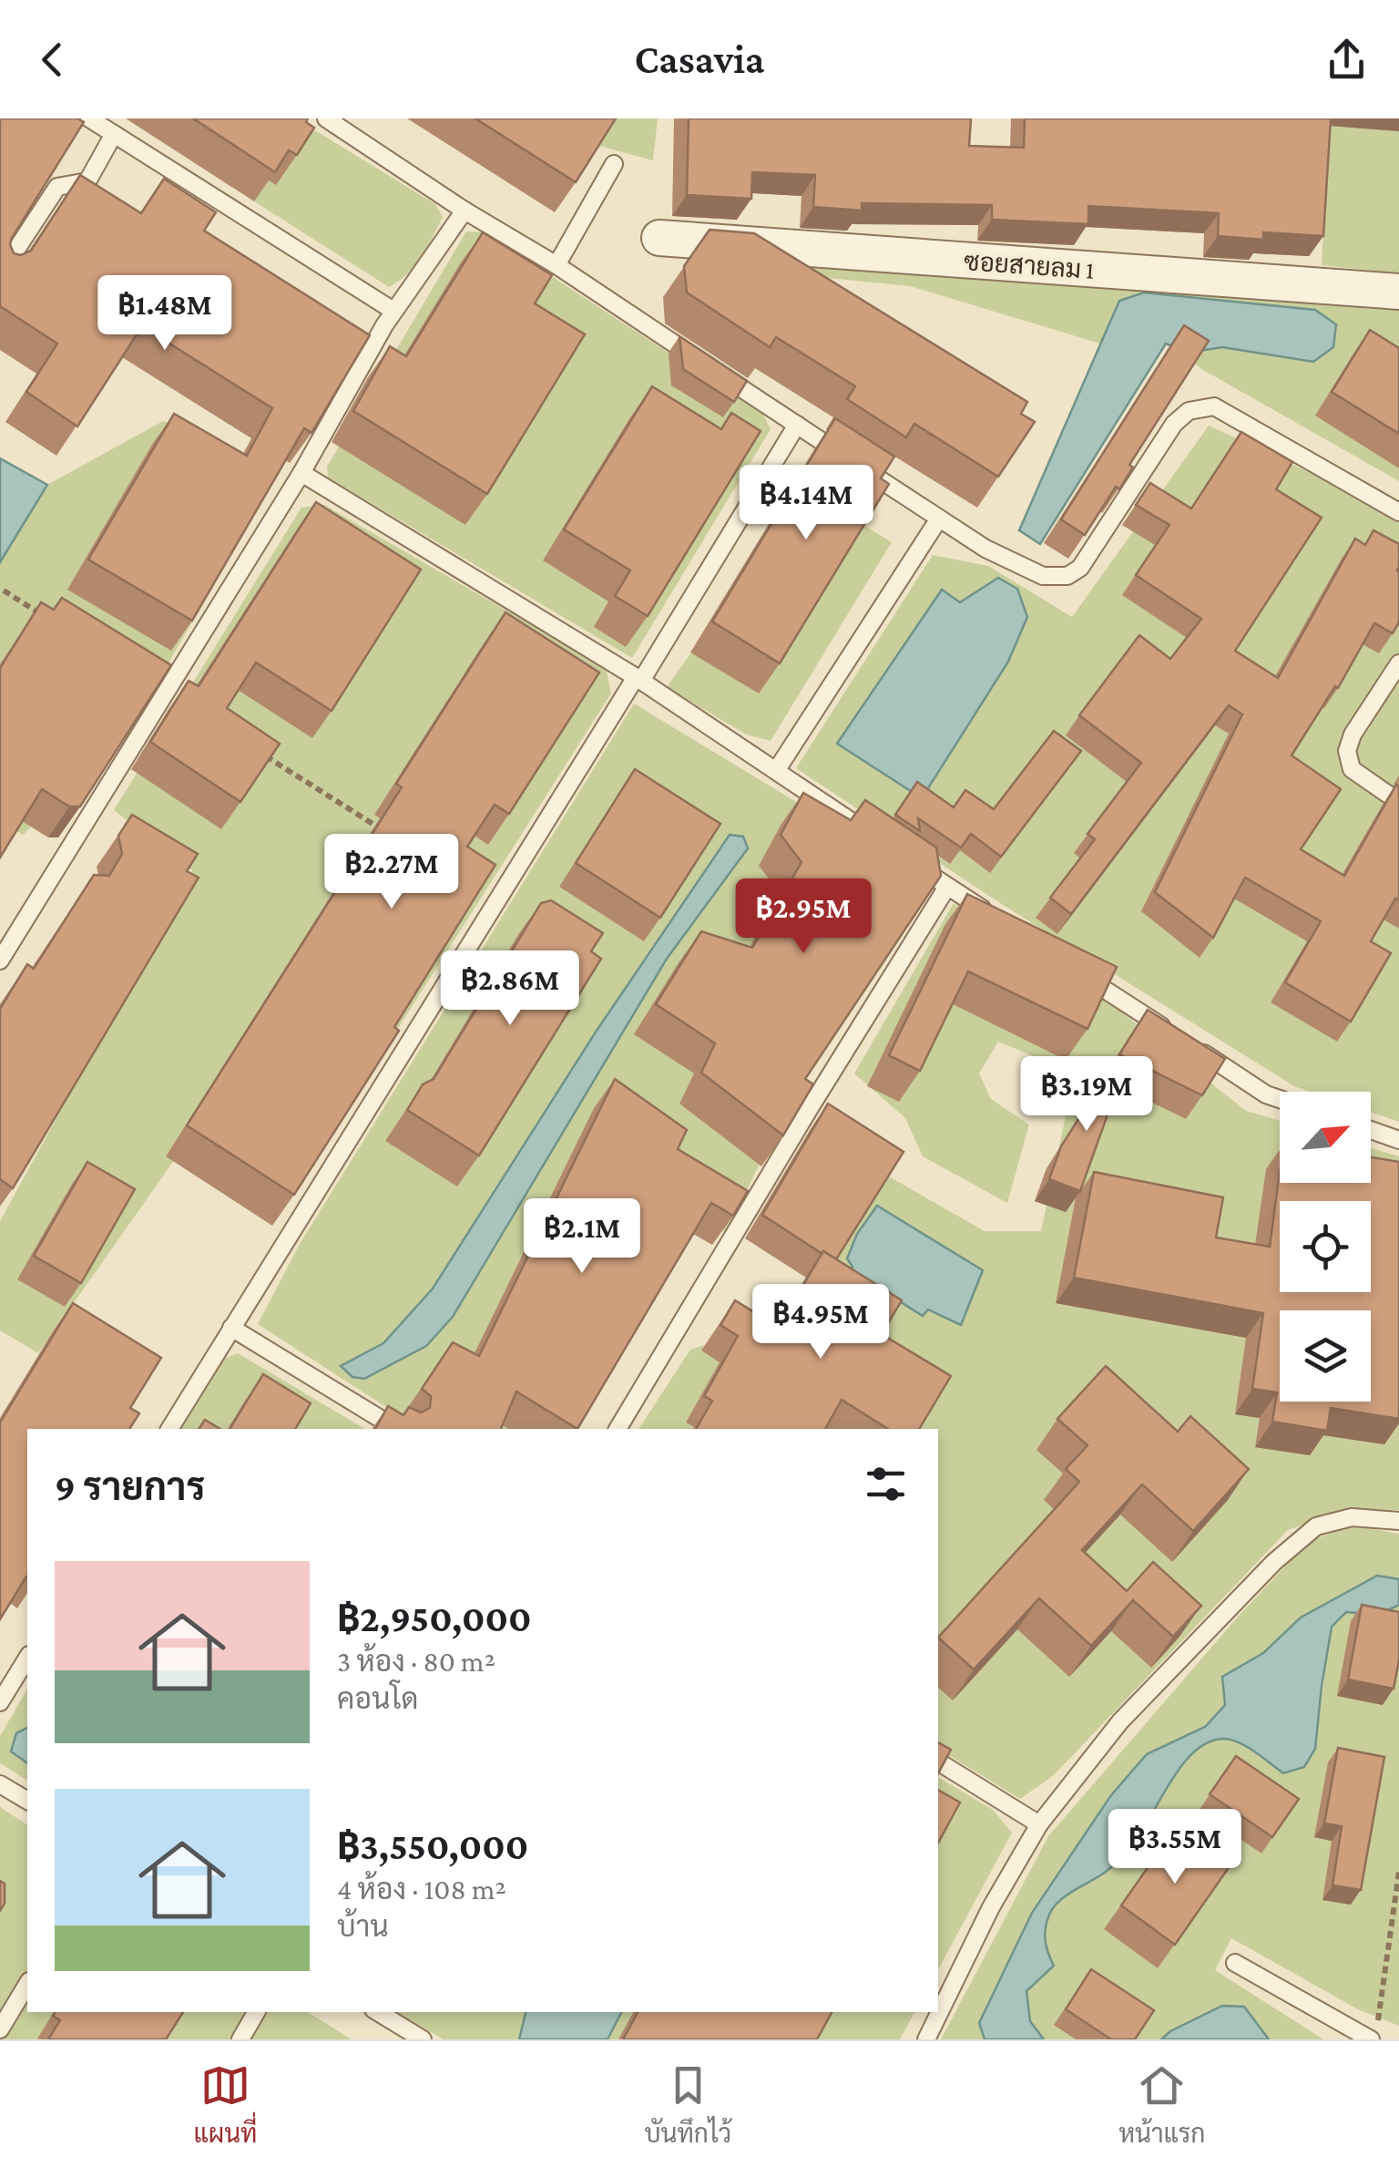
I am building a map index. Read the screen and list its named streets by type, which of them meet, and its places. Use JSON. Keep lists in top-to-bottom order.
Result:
{
  "streets": {
    "street": ["ซอยสายลม 1"]
  },
  "north": "top right",
  "page": {
    "header": "Casavia",
    "price": [
      "฿1.48M",
      "฿4.14M",
      "฿2.27M",
      "฿2.95M",
      "฿2.86M",
      "฿3.19M",
      "฿2.1M",
      "฿4.95M",
      "฿3.55M"
    ],
    "heading": "9 รายการ",
    "list": [
      {
        "name": "฿2,950,000",
        "note": "3 ห้อง · 80 m² · คอนโด"
      },
      {
        "name": "฿3,550,000",
        "note": "4 ห้อง · 108 m² · บ้าน"
      }
    ],
    "tabs": ["แผนที่", "บันทึกไว้", "หน้าแรก"]
  }
}
